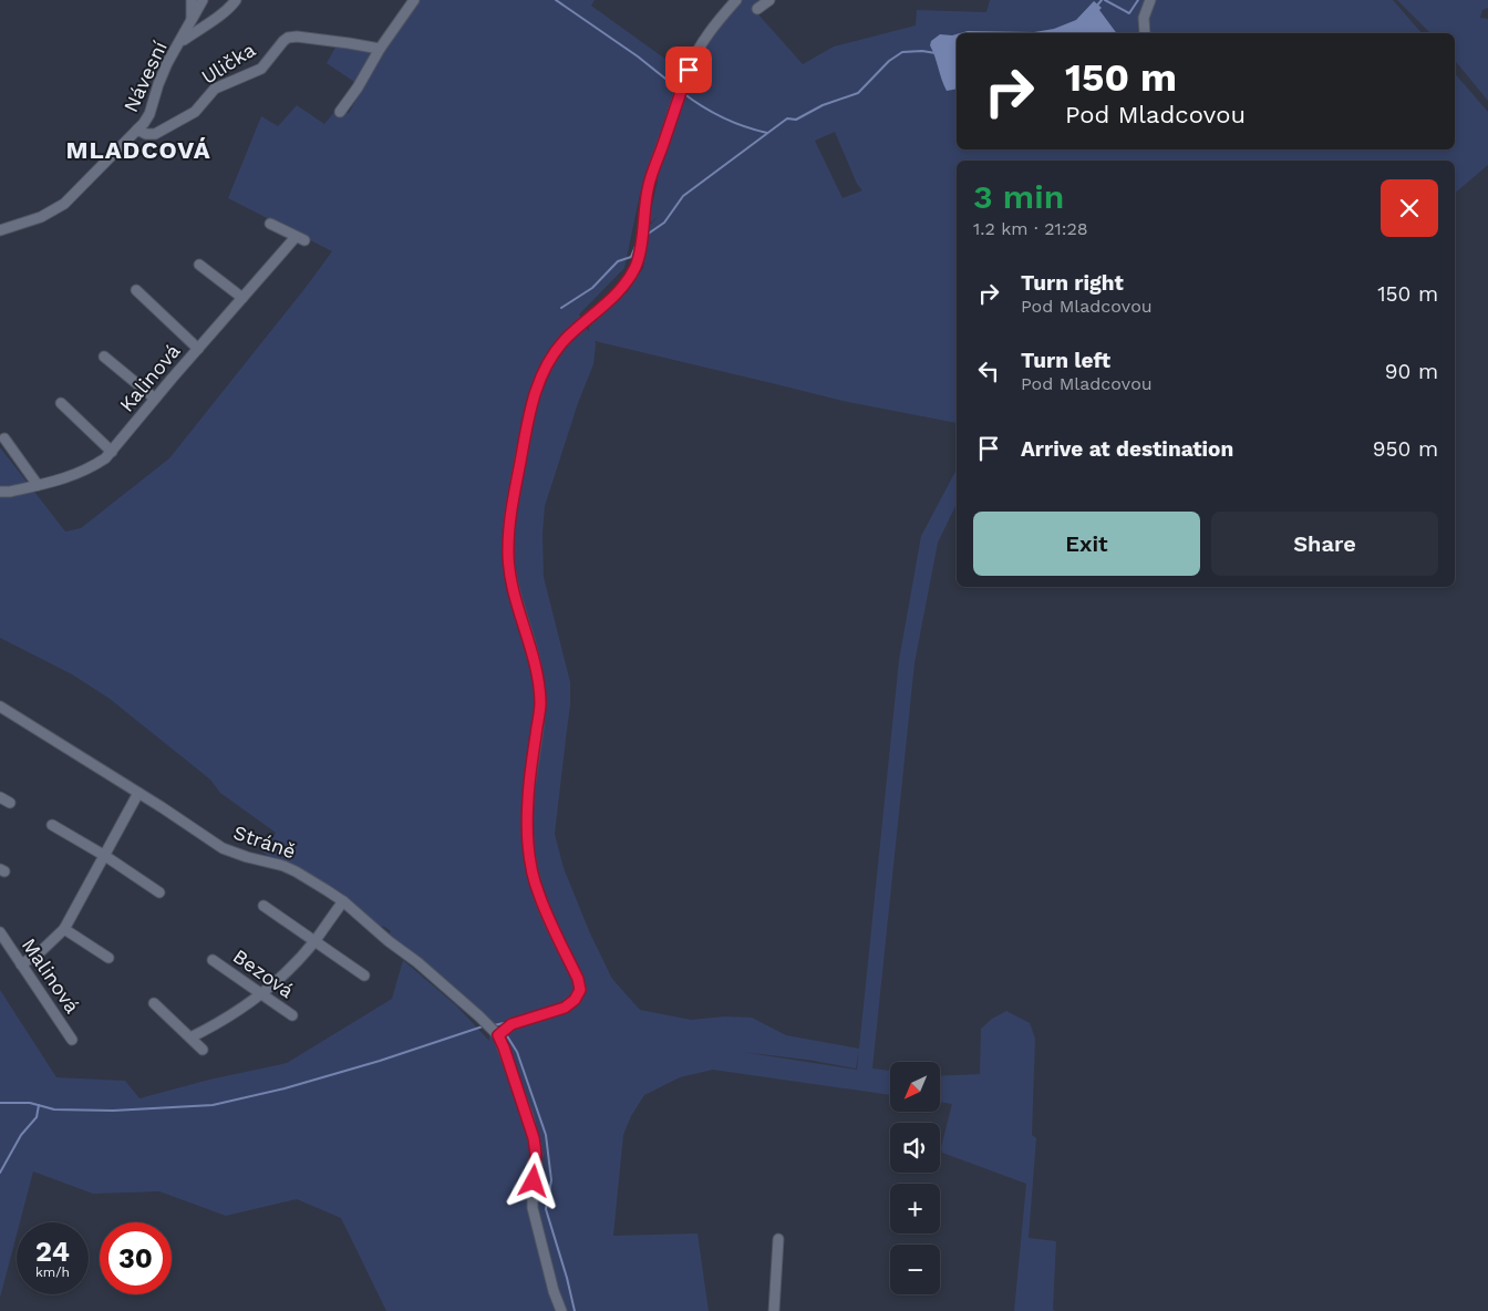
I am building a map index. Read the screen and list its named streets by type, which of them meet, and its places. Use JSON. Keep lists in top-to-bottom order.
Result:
{
  "streets": {
    "street": [
      "Ulička",
      "Návesní",
      "Kalinová",
      "Stráně",
      "Bezová",
      "Malinová"
    ]
  },
  "crossings": [
    ["Ulička", "Návesní"]
  ],
  "districts": ["MLADCOVÁ"],
  "north": "bottom left",
  "page": {
    "turn": ["150 m", "Pod Mladcovou"],
    "heading": ["3 min", "1.2 km · 21:28"],
    "list": [
      {
        "name": "Turn right",
        "note": "Pod Mladcovou",
        "value": "150 m"
      },
      {
        "name": "Turn left",
        "note": "Pod Mladcovou",
        "value": "90 m"
      },
      {
        "name": "Arrive at destination",
        "value": "950 m"
      }
    ],
    "buttons": ["Exit", "Share"],
    "map_buttons": ["+", "−"],
    "speed": "24 km/h",
    "limit": "30"
  }
}
